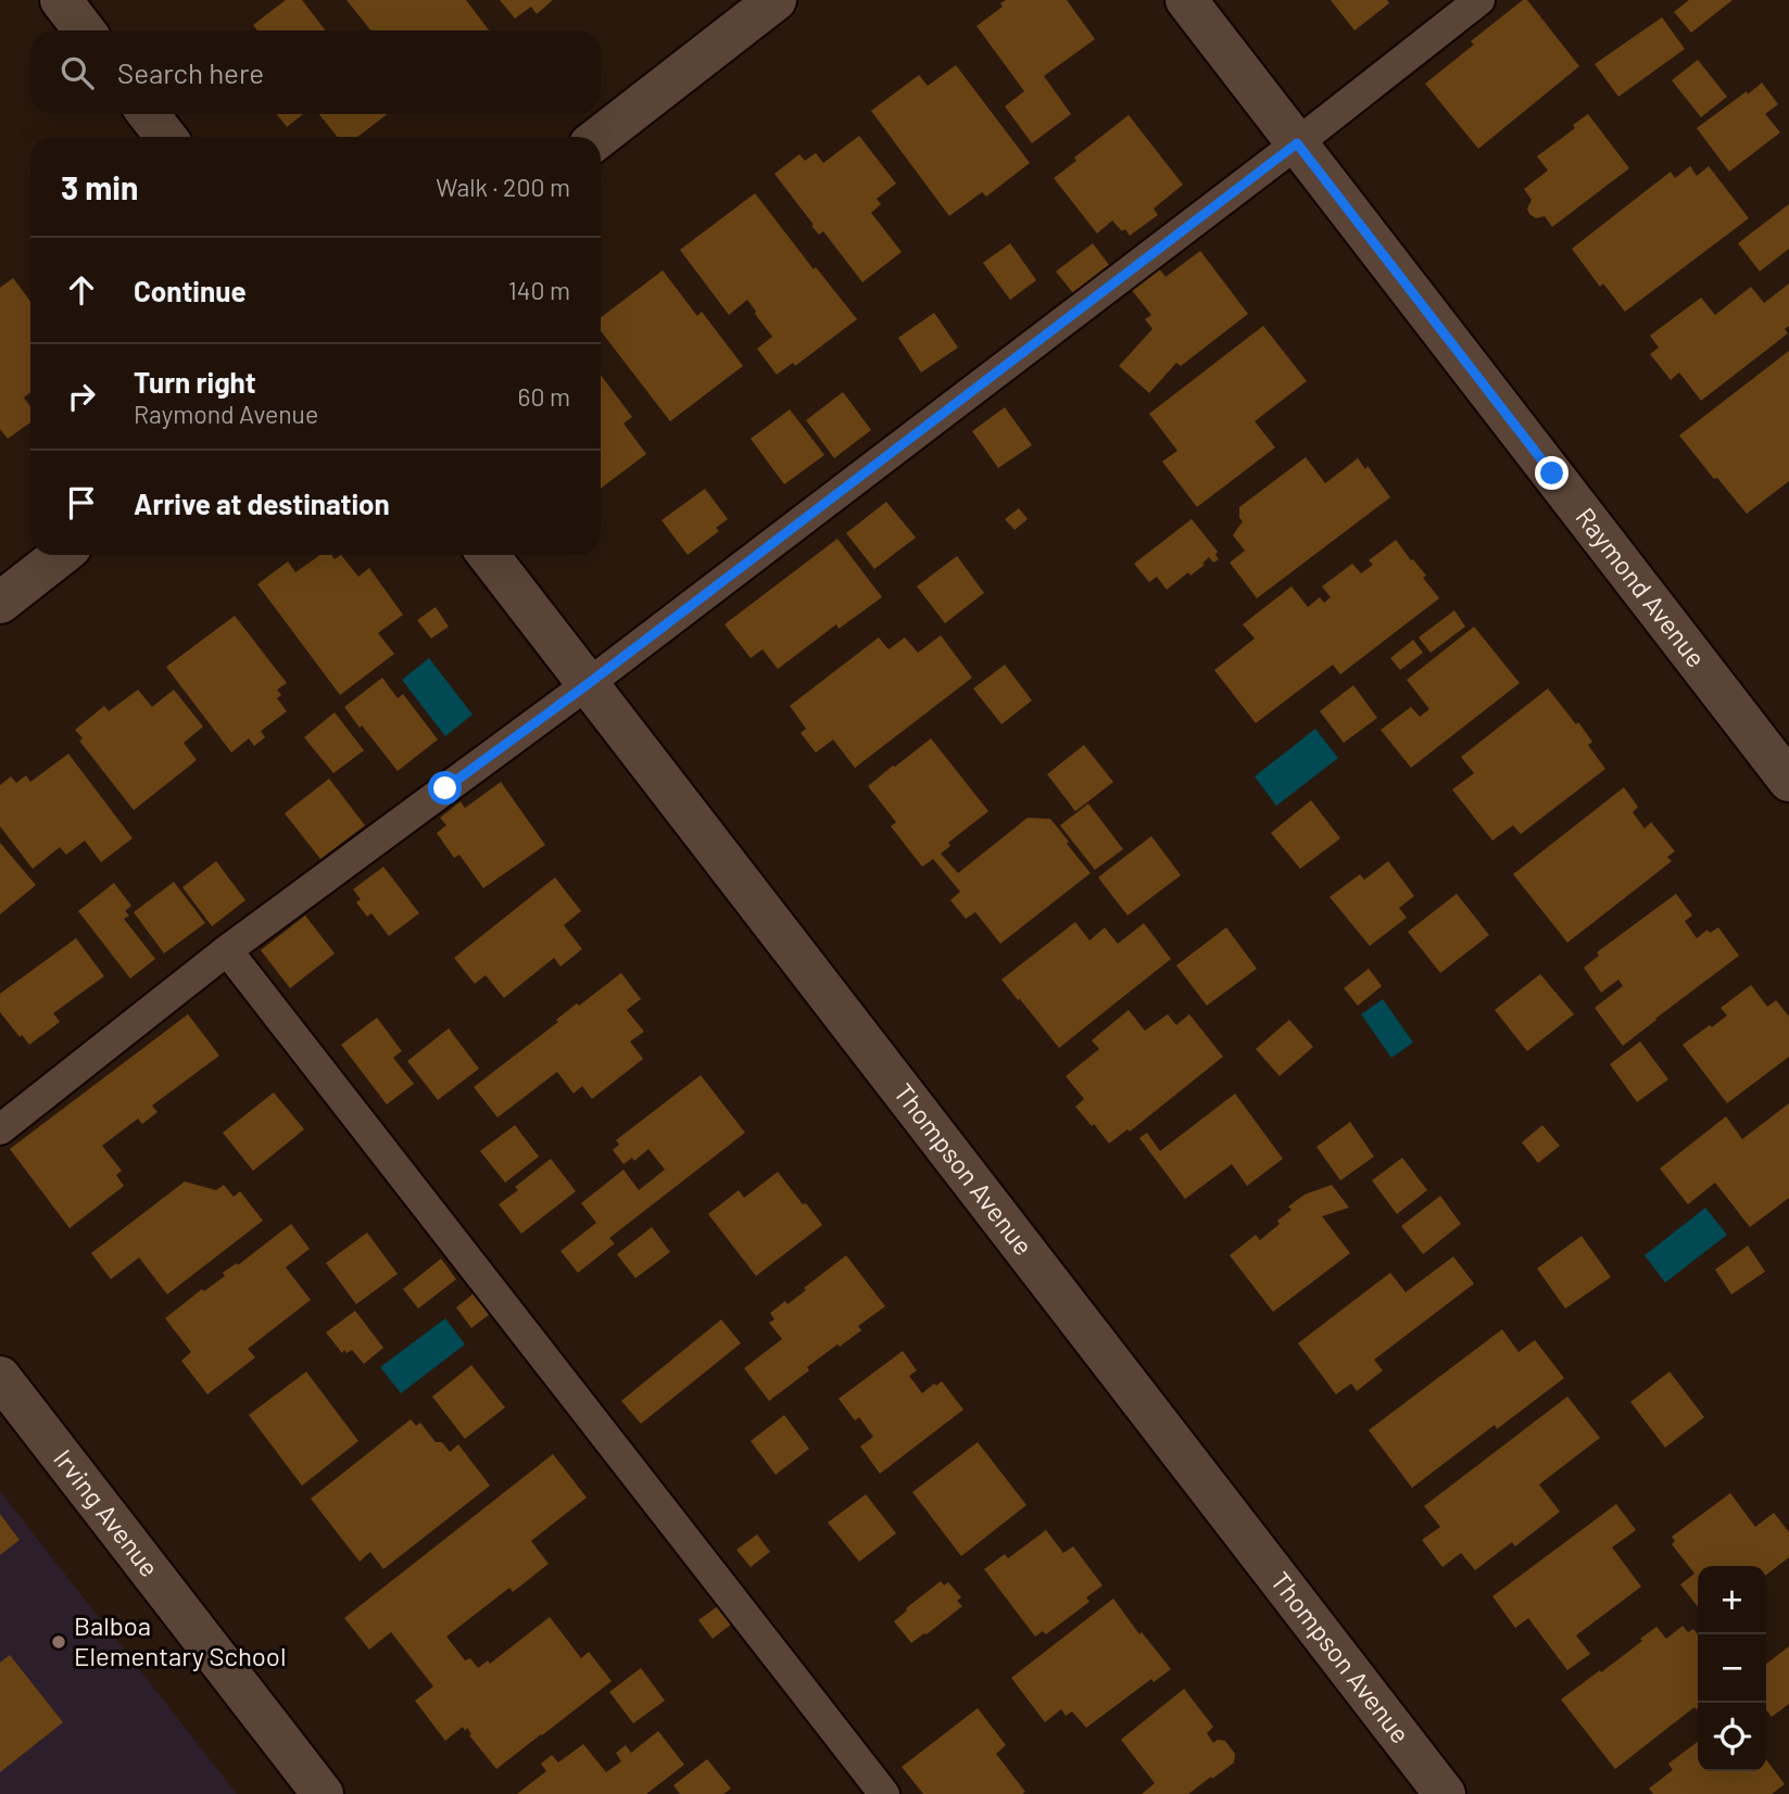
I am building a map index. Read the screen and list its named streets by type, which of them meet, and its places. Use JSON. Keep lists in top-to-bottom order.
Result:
{
  "streets": {
    "street": ["Raymond Avenue", "Thompson Avenue", "Irving Avenue"]
  },
  "places": ["Balboa Elementary School"],
  "page": {
    "search": "Search here",
    "heading": ["3 min", "Walk · 200 m"],
    "list": [
      ["Continue", "140 m"],
      ["Turn right", "Raymond Avenue", "60 m"],
      "Arrive at destination"
    ],
    "map_buttons": ["+", "−"]
  }
}
